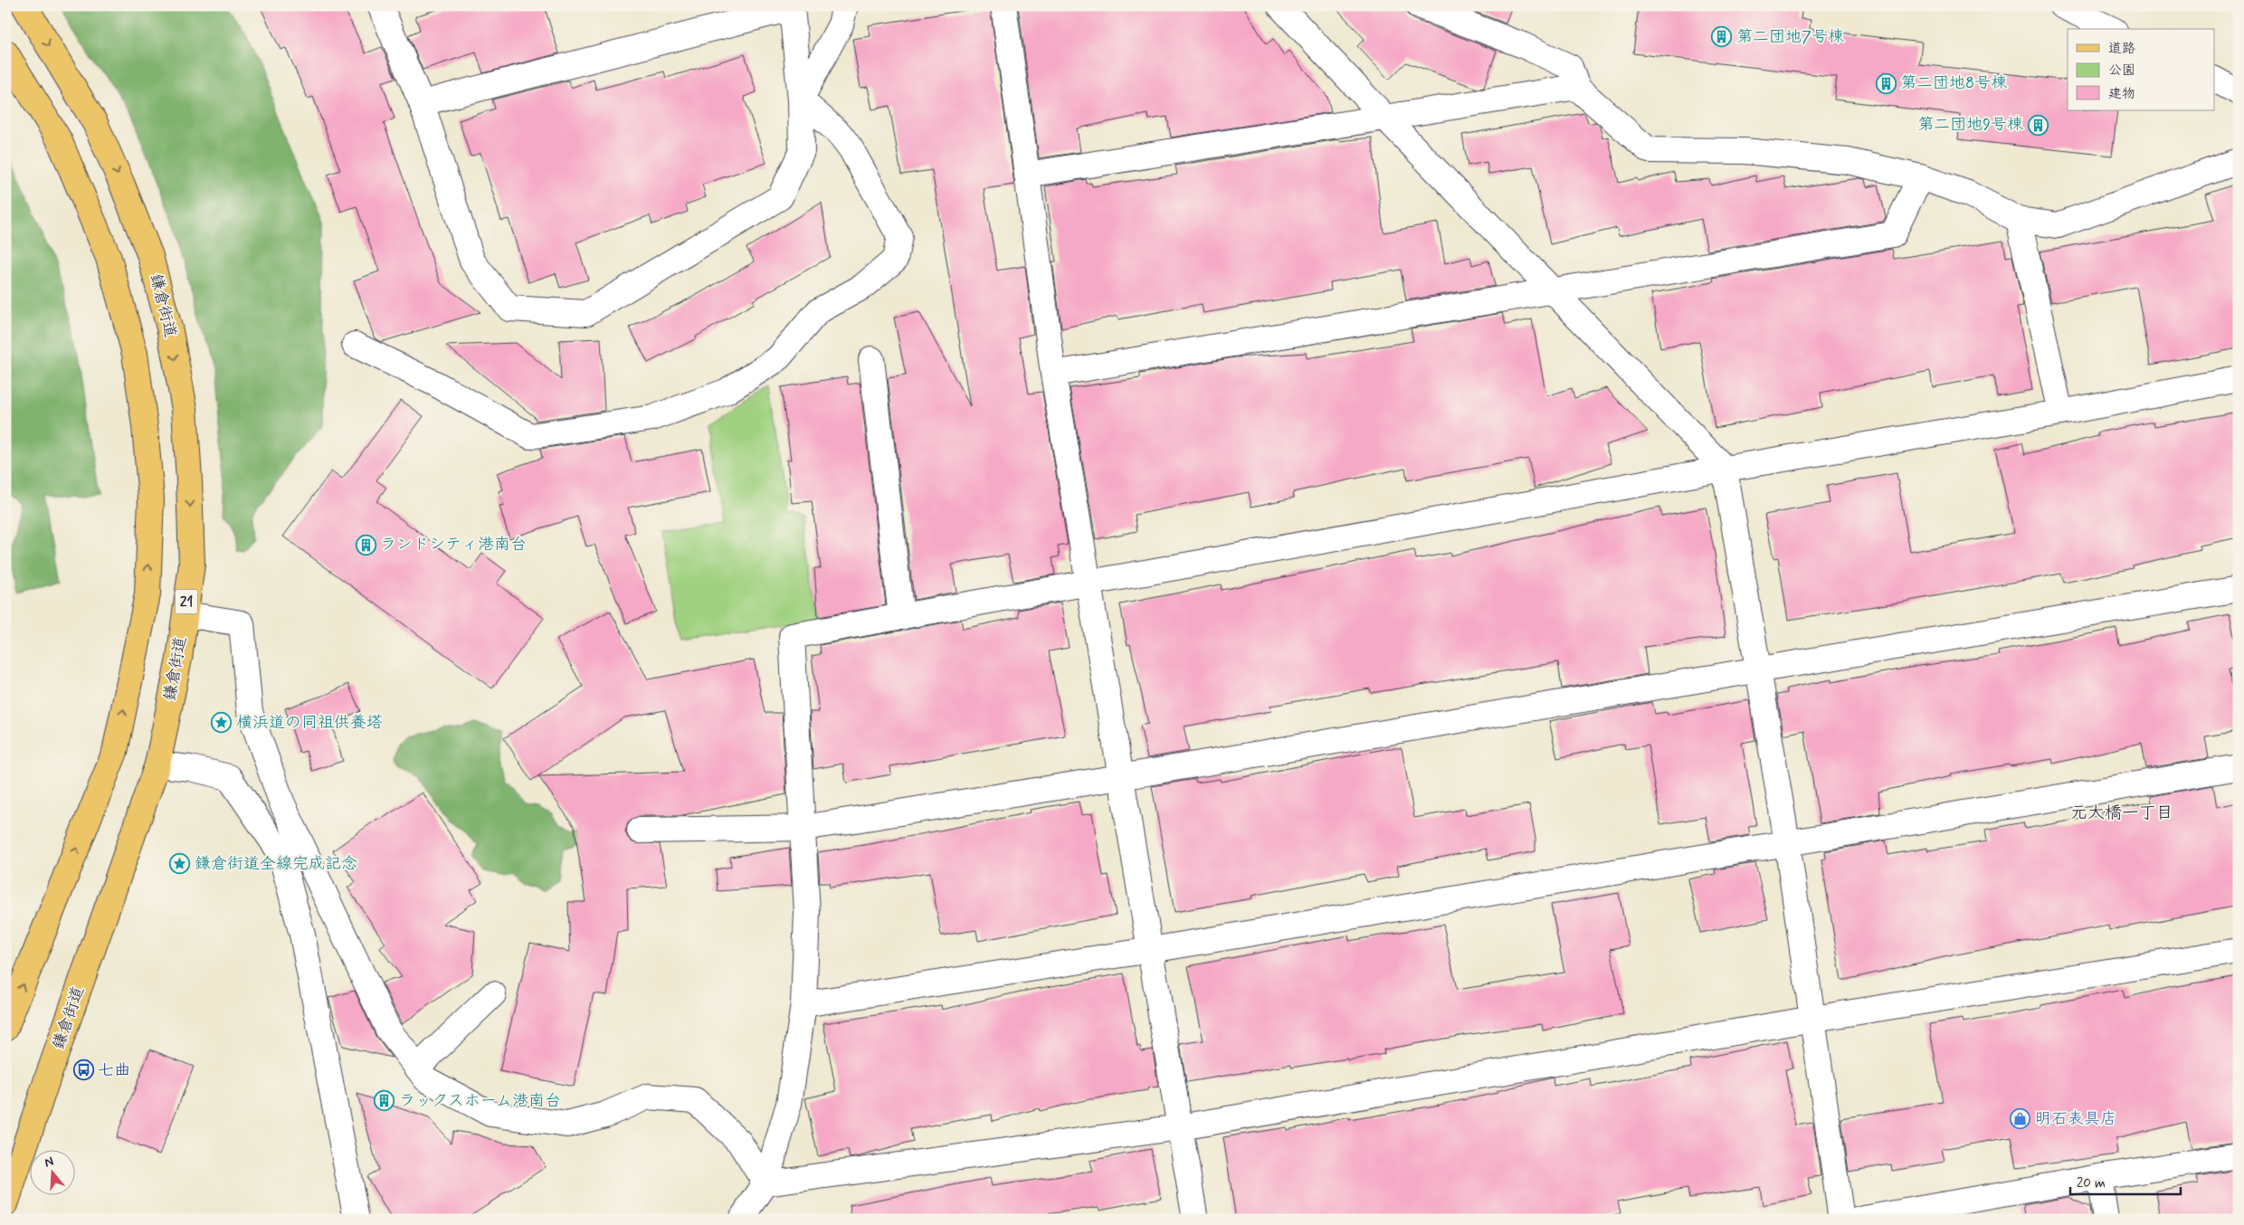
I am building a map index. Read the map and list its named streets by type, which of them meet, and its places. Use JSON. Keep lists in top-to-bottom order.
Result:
{
  "streets": {
    "main road": ["鎌倉街道", "21"]
  },
  "districts": ["元大橋一丁目"],
  "places": {
    "building": [
      "第二団地7号棟",
      "第二団地8号棟",
      "第二団地9号棟",
      "ランドシティ港南台",
      "ラックスホーム港南台"
    ],
    "place": ["横浜道の同祖供養塔", "鎌倉街道全線完成記念"],
    "bus stop": ["七曲"],
    "shop": ["明石表具店"]
  },
  "legend": ["道路", "公園", "建物"],
  "scale_bar": "20 m",
  "north": "top"
}
